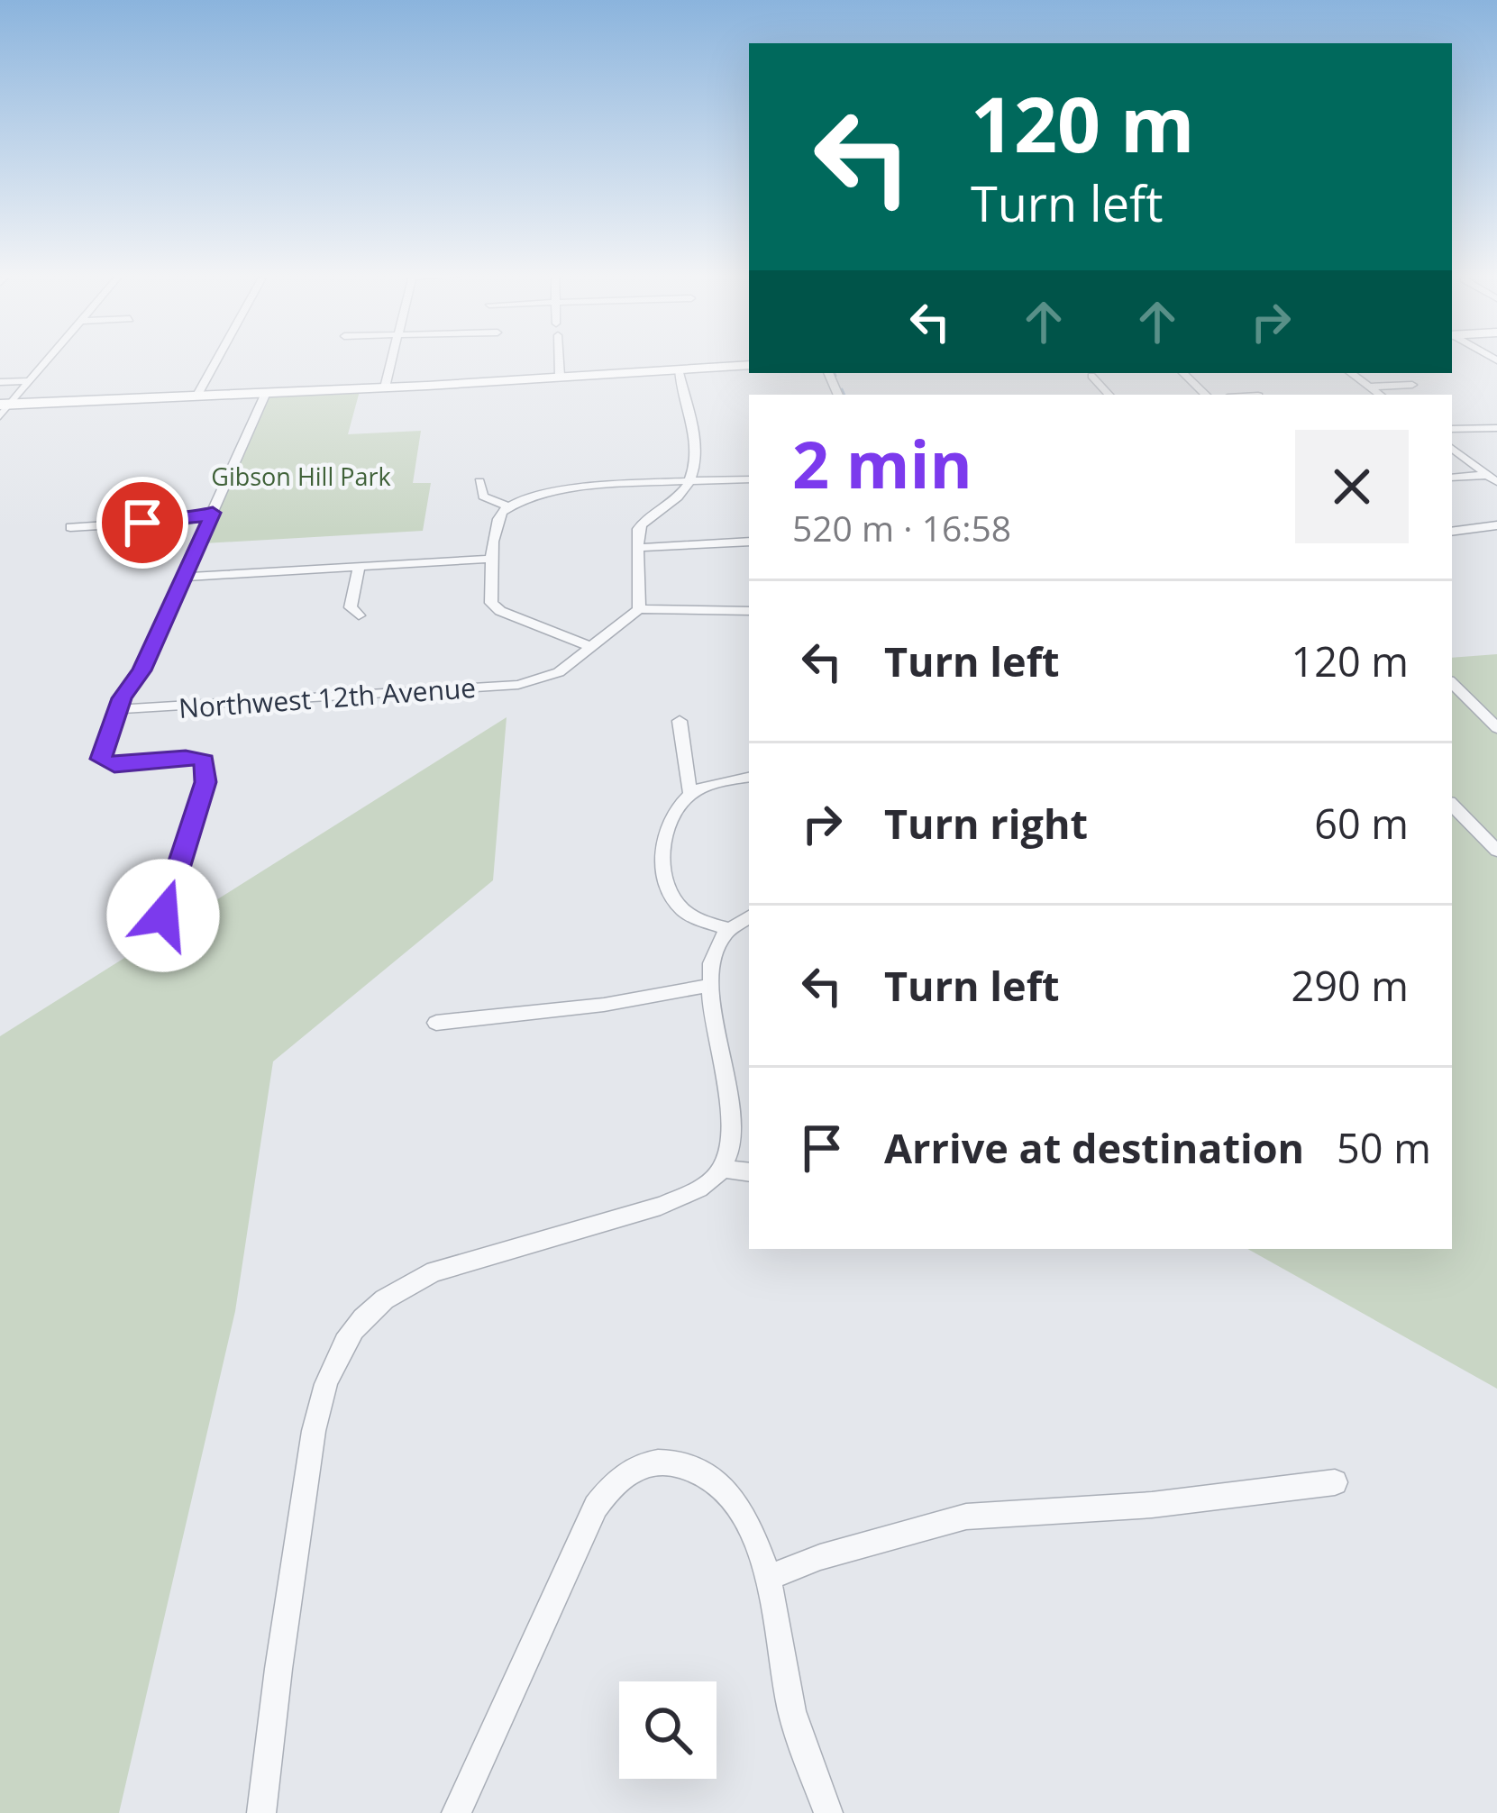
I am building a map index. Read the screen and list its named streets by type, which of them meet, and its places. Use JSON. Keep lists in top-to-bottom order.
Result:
{
  "streets": {
    "street": ["Northwest 12th Avenue"]
  },
  "parks": ["Gibson Hill Park"],
  "page": {
    "turn": ["120 m", "Turn left"],
    "heading": ["2 min", "520 m · 16:58"],
    "list": [
      {
        "name": "Turn left",
        "value": "120 m"
      },
      {
        "name": "Turn right",
        "value": "60 m"
      },
      {
        "name": "Turn left",
        "value": "290 m"
      },
      {
        "name": "Arrive at destination",
        "value": "50 m"
      }
    ]
  }
}
